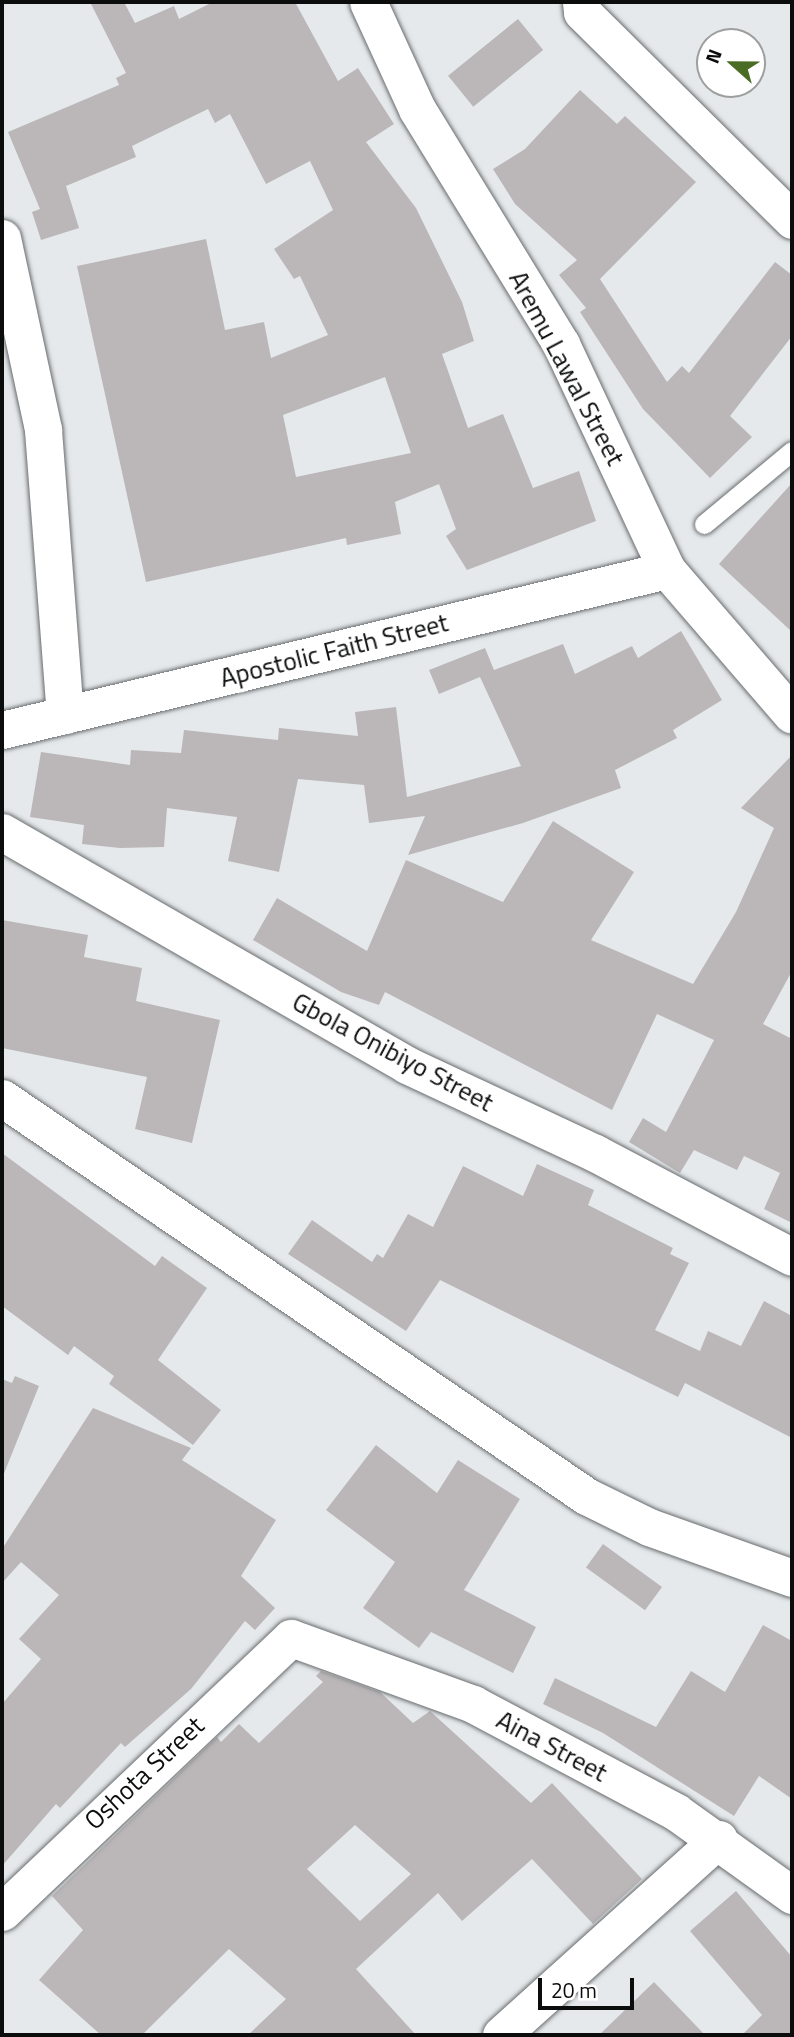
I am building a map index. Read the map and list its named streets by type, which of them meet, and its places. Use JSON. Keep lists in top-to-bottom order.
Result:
{
  "streets": {
    "street": [
      "Aremu Lawal Street",
      "Apostolic Faith Street",
      "Gbola Onibiyo Street",
      "Aina Street",
      "Oshota Street"
    ]
  },
  "crossings": [
    ["Aremu Lawal Street", "Apostolic Faith Street"],
    ["Aina Street", "Oshota Street"]
  ],
  "scale_bar": "20 m",
  "north": "left"
}
